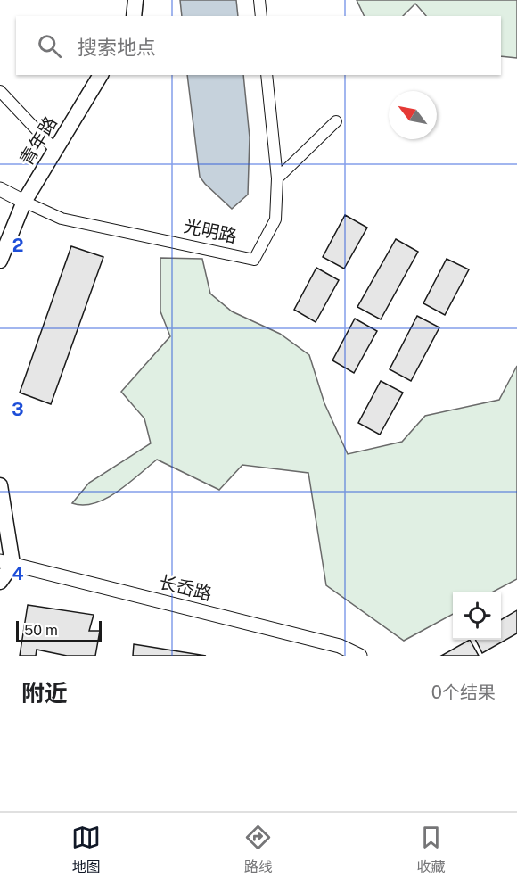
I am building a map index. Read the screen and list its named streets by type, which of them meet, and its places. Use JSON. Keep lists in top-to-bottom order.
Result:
{
  "streets": {
    "main road": ["青年路"],
    "street": ["光明路", "长岙路"]
  },
  "crossings": [
    ["青年路", "光明路"]
  ],
  "scale_bar": "50 m",
  "north": "top left",
  "page": {
    "search": "搜索地点",
    "scale": "50 m",
    "heading": ["附近", "0个结果"],
    "nav": ["地图", "路线", "收藏"]
  },
  "grid": {
    "rows": ["2", "3", "4"]
  }
}
